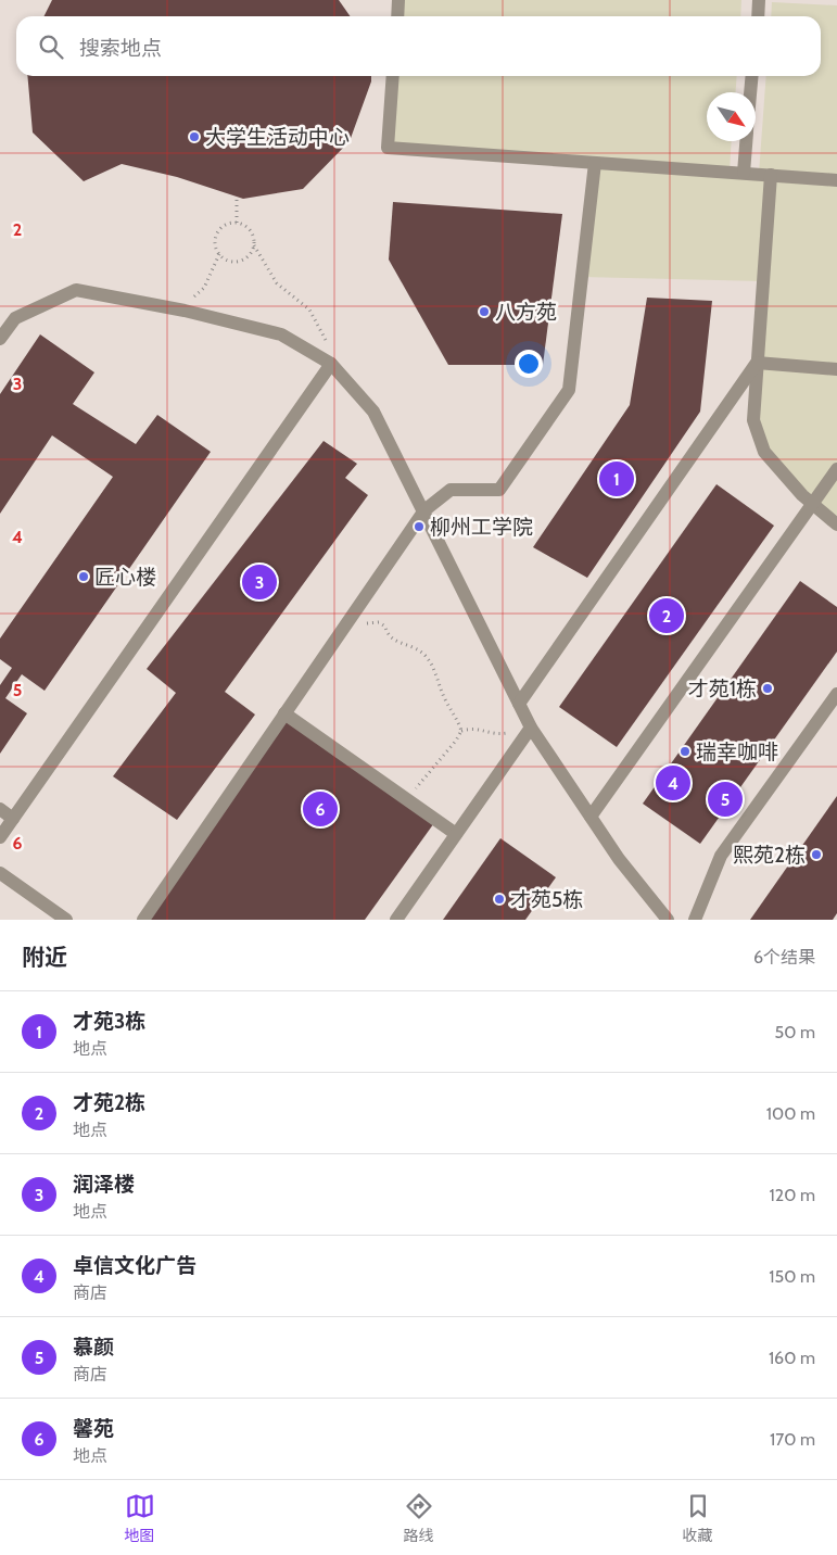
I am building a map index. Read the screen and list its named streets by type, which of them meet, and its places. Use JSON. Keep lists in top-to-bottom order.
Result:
{
  "places": [
    "大学生活动中心",
    "八方苑",
    "柳州工学院",
    "匠心楼",
    "才苑1栋",
    "瑞幸咖啡",
    "熙苑2栋",
    "才苑5栋"
  ],
  "north": "bottom right",
  "page": {
    "search": "搜索地点",
    "pins": [
      "1",
      "3",
      "2",
      "4",
      "5",
      "6"
    ],
    "heading": ["附近", "6个结果"],
    "list": [
      {
        "mark": "1",
        "name": "才苑3栋",
        "note": "地点",
        "value": "50 m"
      },
      {
        "mark": "2",
        "name": "才苑2栋",
        "note": "地点",
        "value": "100 m"
      },
      {
        "mark": "3",
        "name": "润泽楼",
        "note": "地点",
        "value": "120 m"
      },
      {
        "mark": "4",
        "name": "卓信文化广告",
        "note": "商店",
        "value": "150 m"
      },
      {
        "mark": "5",
        "name": "慕颜",
        "note": "商店",
        "value": "160 m"
      },
      {
        "mark": "6",
        "name": "馨苑",
        "note": "地点",
        "value": "170 m"
      }
    ],
    "nav": ["地图", "路线", "收藏"]
  },
  "grid": {
    "rows": [
      "2",
      "3",
      "4",
      "5",
      "6"
    ]
  }
}
